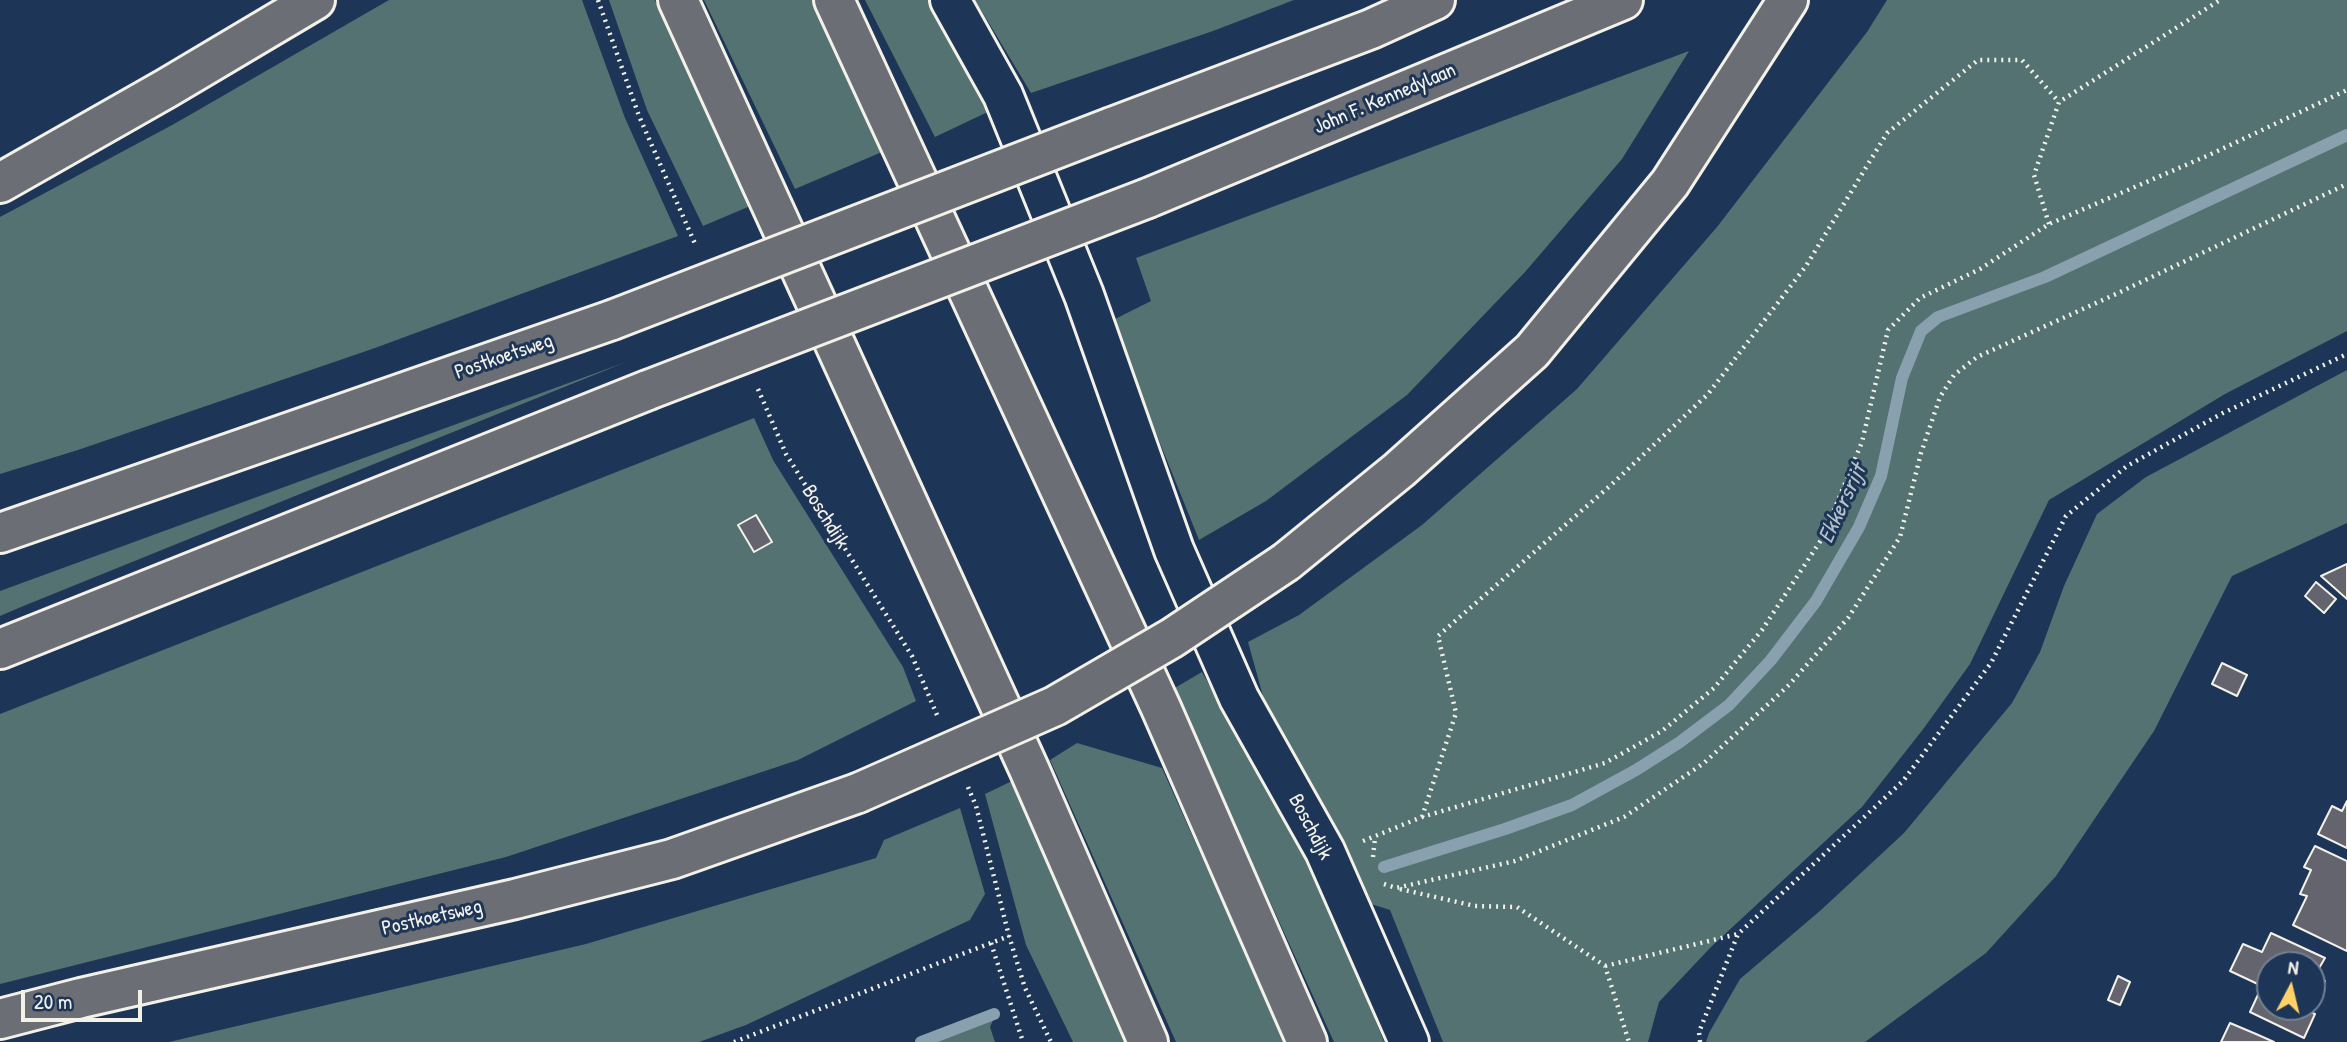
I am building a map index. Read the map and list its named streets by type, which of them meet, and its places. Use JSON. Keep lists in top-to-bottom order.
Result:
{
  "streets": {
    "main road": ["John F. Kennedylaan", "Postkoetsweg"],
    "street": ["Boschdijk"]
  },
  "water": ["Ekkersrijt"],
  "scale_bar": "20 m",
  "north": "top"
}
